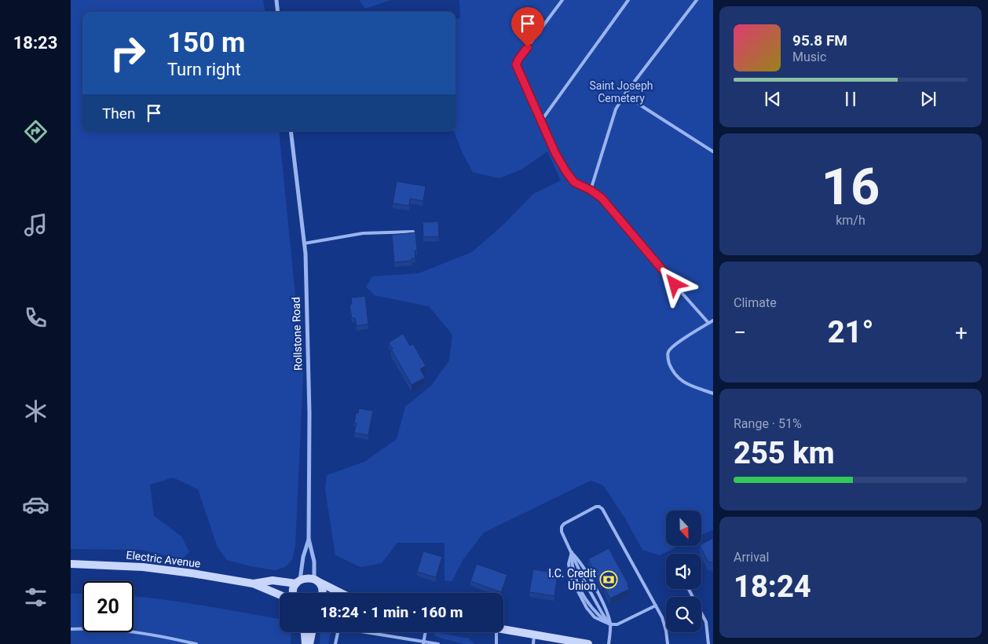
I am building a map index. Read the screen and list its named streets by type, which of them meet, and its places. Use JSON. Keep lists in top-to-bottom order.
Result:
{
  "streets": {
    "main road": ["Electric Avenue"],
    "street": ["Rollstone Road"]
  },
  "crossings": [
    ["Rollstone Road", "Electric Avenue"]
  ],
  "parks": ["Saint Joseph Cemetery"],
  "places": {
    "bank": ["I.C. Credit Union"]
  },
  "north": "bottom",
  "page": {
    "tabs": "18:23",
    "turn": ["150 m", "Turn right"],
    "song": ["95.8 FM", "Music"],
    "then": "Then",
    "tile": [
      ["16", "km/h"],
      "Climate",
      ["Range · 51%", "255 km"],
      ["Arrival", "18:24"]
    ],
    "heat": ["−", "21°", "+"],
    "limit": "20",
    "trip": "18:24 · 1 min · 160 m"
  }
}
